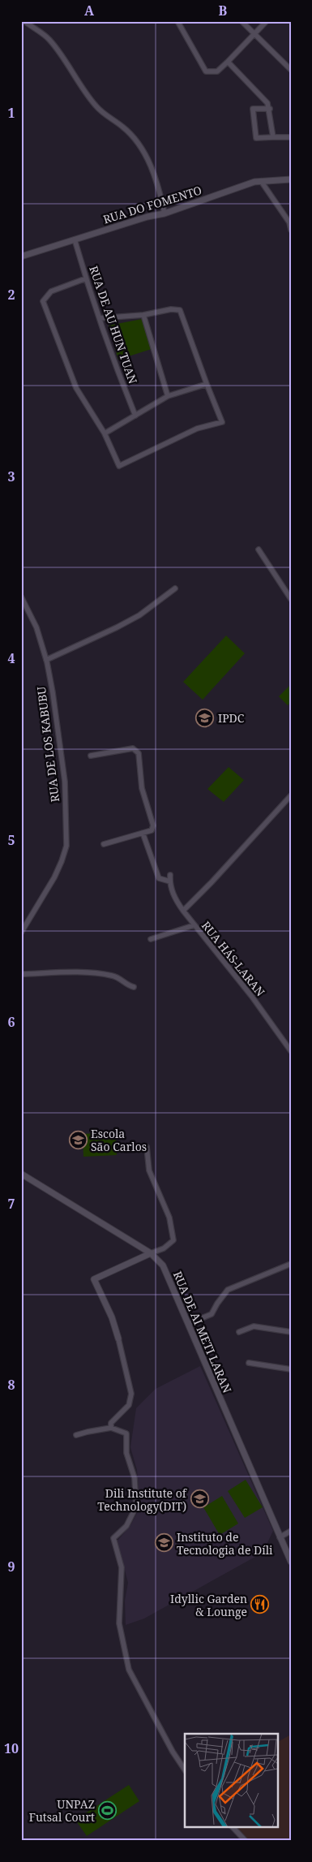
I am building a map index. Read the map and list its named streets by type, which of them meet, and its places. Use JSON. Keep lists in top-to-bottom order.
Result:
{
  "streets": {
    "street": [
      "RUA DO FOMENTO",
      "RUA DE AU HUN TUAN",
      "RUA DE LOS KABUBU",
      "RUA HÁS-LARAN",
      "RUA DE AI METI LARAN"
    ]
  },
  "crossings": [
    ["RUA DO FOMENTO", "RUA DE AU HUN TUAN"]
  ],
  "places": {
    "school or university": [
      "IPDC",
      "Escola São Carlos",
      "Dili Institute of Technology(DIT)",
      "Instituto de Tecnologia de Díli"
    ],
    "restaurant": ["Idyllic Garden & Lounge"],
    "sports": ["UNPAZ Futsal Court"]
  },
  "grid": {
    "columns": ["A", "B"],
    "rows": [
      "1",
      "2",
      "3",
      "4",
      "5",
      "6",
      "7",
      "8",
      "9",
      "10"
    ]
  }
}
